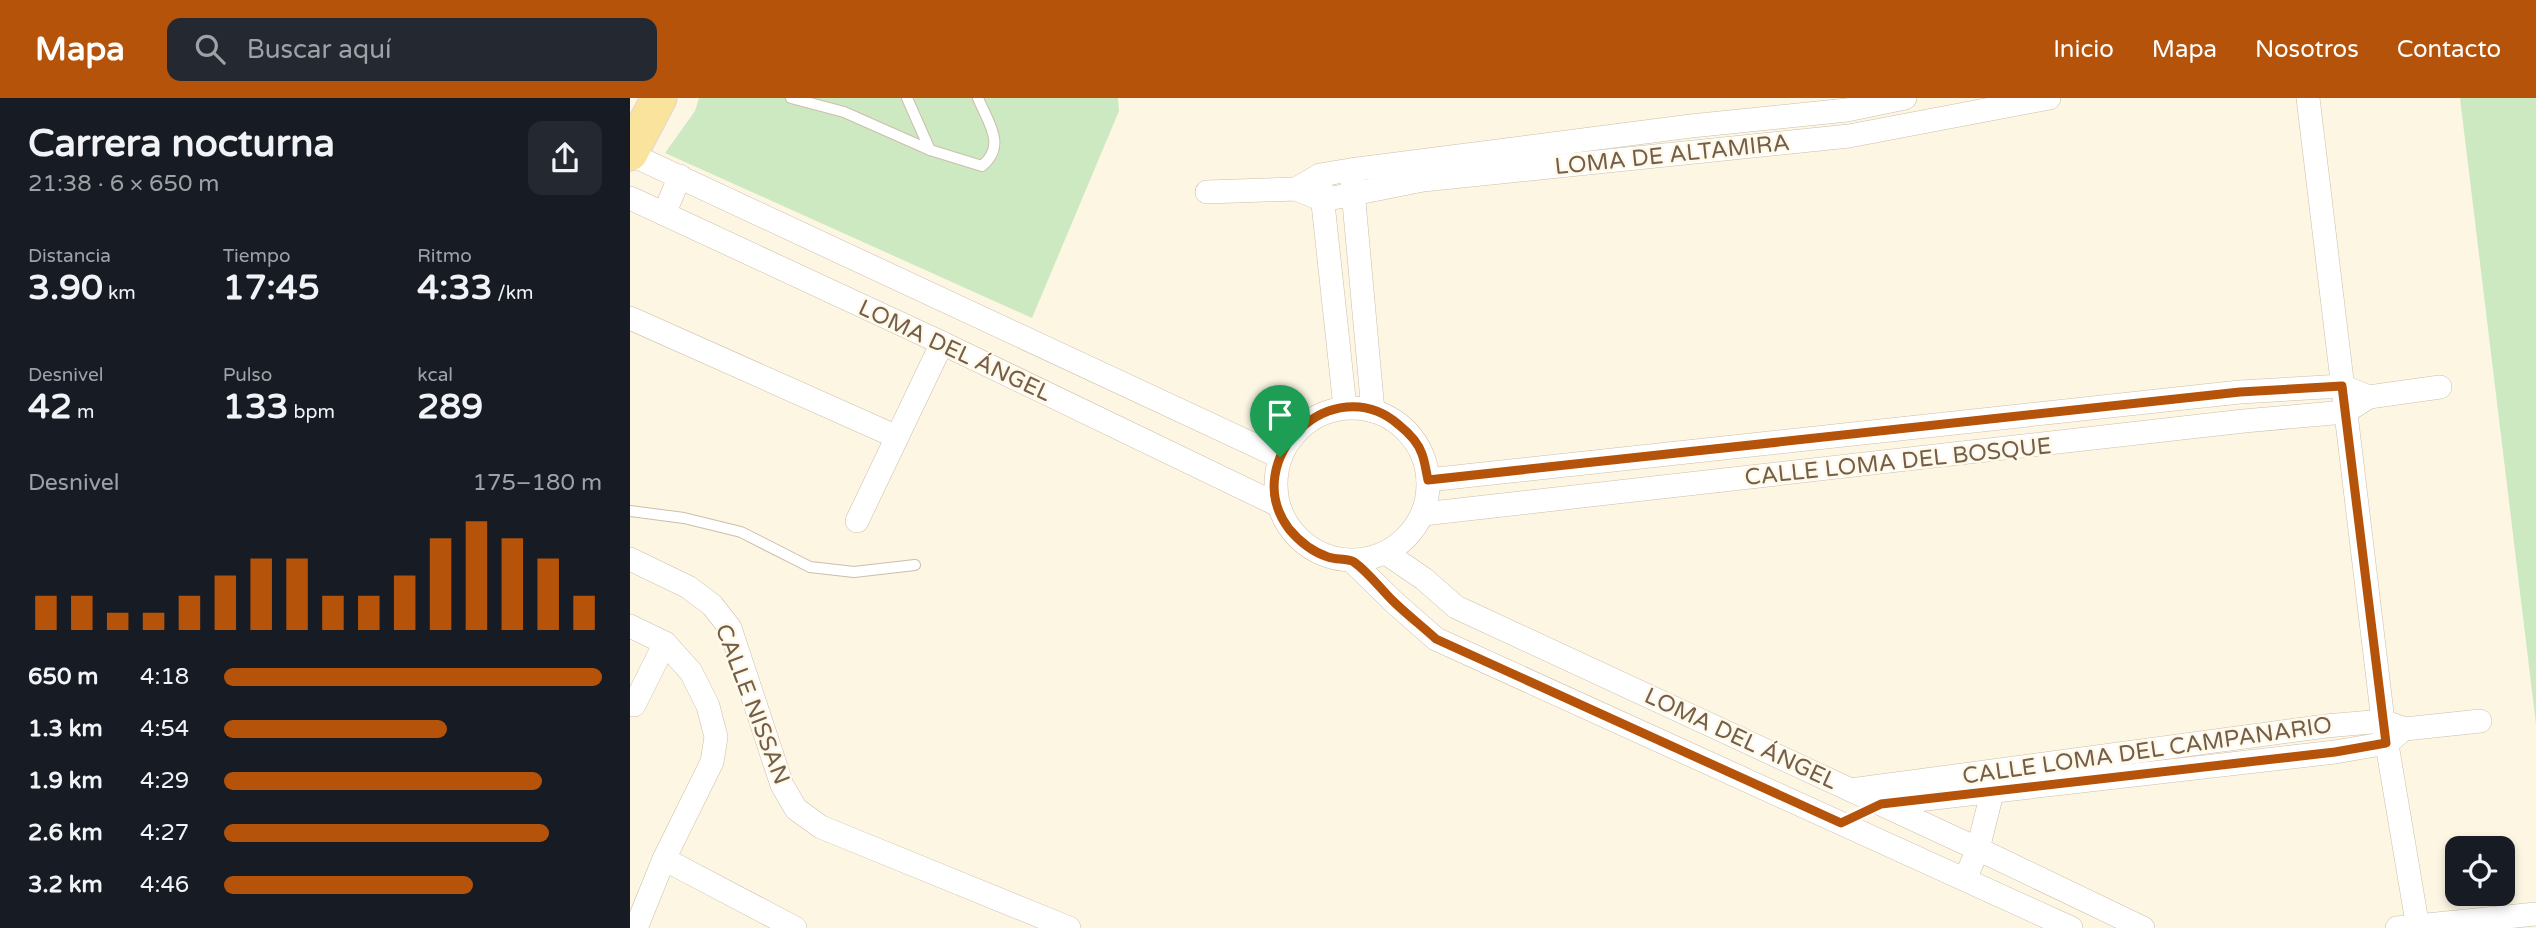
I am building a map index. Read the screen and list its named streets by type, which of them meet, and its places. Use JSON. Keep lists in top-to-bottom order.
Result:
{
  "streets": {
    "street": [
      "LOMA DE ALTAMIRA",
      "LOMA DEL ÁNGEL",
      "CALLE LOMA DEL BOSQUE",
      "CALLE NISSAN",
      "CALLE LOMA DEL CAMPANARIO"
    ]
  },
  "crossings": [
    ["LOMA DEL ÁNGEL", "CALLE LOMA DEL BOSQUE"],
    ["LOMA DEL ÁNGEL", "CALLE LOMA DEL CAMPANARIO"]
  ],
  "page": {
    "header": "Mapa",
    "search": "Buscar aquí",
    "nav": [
      "Inicio",
      "Mapa",
      "Nosotros",
      "Contacto"
    ],
    "heading": ["Carrera nocturna", "21:38 · 6 × 650 m"],
    "stats": [
      ["Distancia", "3.90 km"],
      ["Tiempo", "17:45"],
      ["Ritmo", "4:33 /km"],
      ["Desnivel", "42 m"],
      ["Pulso", "133 bpm"],
      ["kcal", "289"]
    ],
    "chart": ["Desnivel", "175–180 m"],
    "list": [
      {
        "name": "650 m",
        "note": "4:18"
      },
      {
        "name": "1.3 km",
        "note": "4:54"
      },
      {
        "name": "1.9 km",
        "note": "4:29"
      },
      {
        "name": "2.6 km",
        "note": "4:27"
      },
      {
        "name": "3.2 km",
        "note": "4:46"
      }
    ]
  }
}
